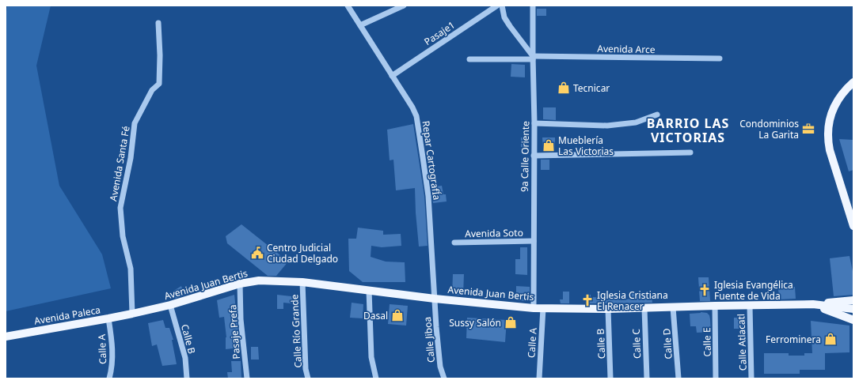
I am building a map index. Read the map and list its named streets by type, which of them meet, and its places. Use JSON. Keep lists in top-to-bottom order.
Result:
{
  "streets": {
    "main road": ["Avenida Juan Bertis", "Avenida Paleca"],
    "street": [
      "Pasaje1",
      "Avenida Arce",
      "9a Calle Oriente",
      "Repar CartografÍa",
      "Avenida Santa Fé",
      "Avenida Soto",
      "Calle Río Grande",
      "Pasaje Prefa",
      "Calle B",
      "Calle Jiboa",
      "Calle E",
      "Calle Atlacatl",
      "Calle A",
      "Calle C",
      "Calle D"
    ]
  },
  "crossings": [
    ["Pasaje1", "Repar CartografÍa"],
    ["Avenida Arce", "9a Calle Oriente"],
    ["9a Calle Oriente", "Avenida Soto"],
    ["9a Calle Oriente", "Avenida Juan Bertis"],
    ["Repar CartografÍa", "Avenida Juan Bertis"],
    ["Repar CartografÍa", "Calle Jiboa"],
    ["Avenida Santa Fé", "Avenida Juan Bertis"],
    ["Avenida Santa Fé", "Avenida Paleca"],
    ["Avenida Juan Bertis", "Avenida Paleca"],
    ["Avenida Juan Bertis", "Calle Río Grande"],
    ["Avenida Juan Bertis", "Pasaje Prefa"],
    ["Avenida Juan Bertis", "Calle B"],
    ["Avenida Juan Bertis", "Calle Jiboa"],
    ["Avenida Juan Bertis", "Calle E"],
    ["Avenida Juan Bertis", "Calle Atlacatl"],
    ["Avenida Juan Bertis", "Calle A"],
    ["Avenida Juan Bertis", "Calle C"],
    ["Avenida Juan Bertis", "Calle D"],
    ["Avenida Paleca", "Calle A"]
  ],
  "districts": ["BARRIO LAS VICTORIAS"],
  "places": {
    "shop": [
      "Tecnicar",
      "Mueblería Las Victorias",
      "Dasal",
      "Sussy Salón",
      "Ferrominera"
    ],
    "office": ["Condominios La Garita"],
    "public building": ["Centro Judicial Ciudad Delgado"],
    "church": ["Iglesia Evangélica Fuente de Vida", "Iglesia Cristiana El Renacer"]
  }
}
